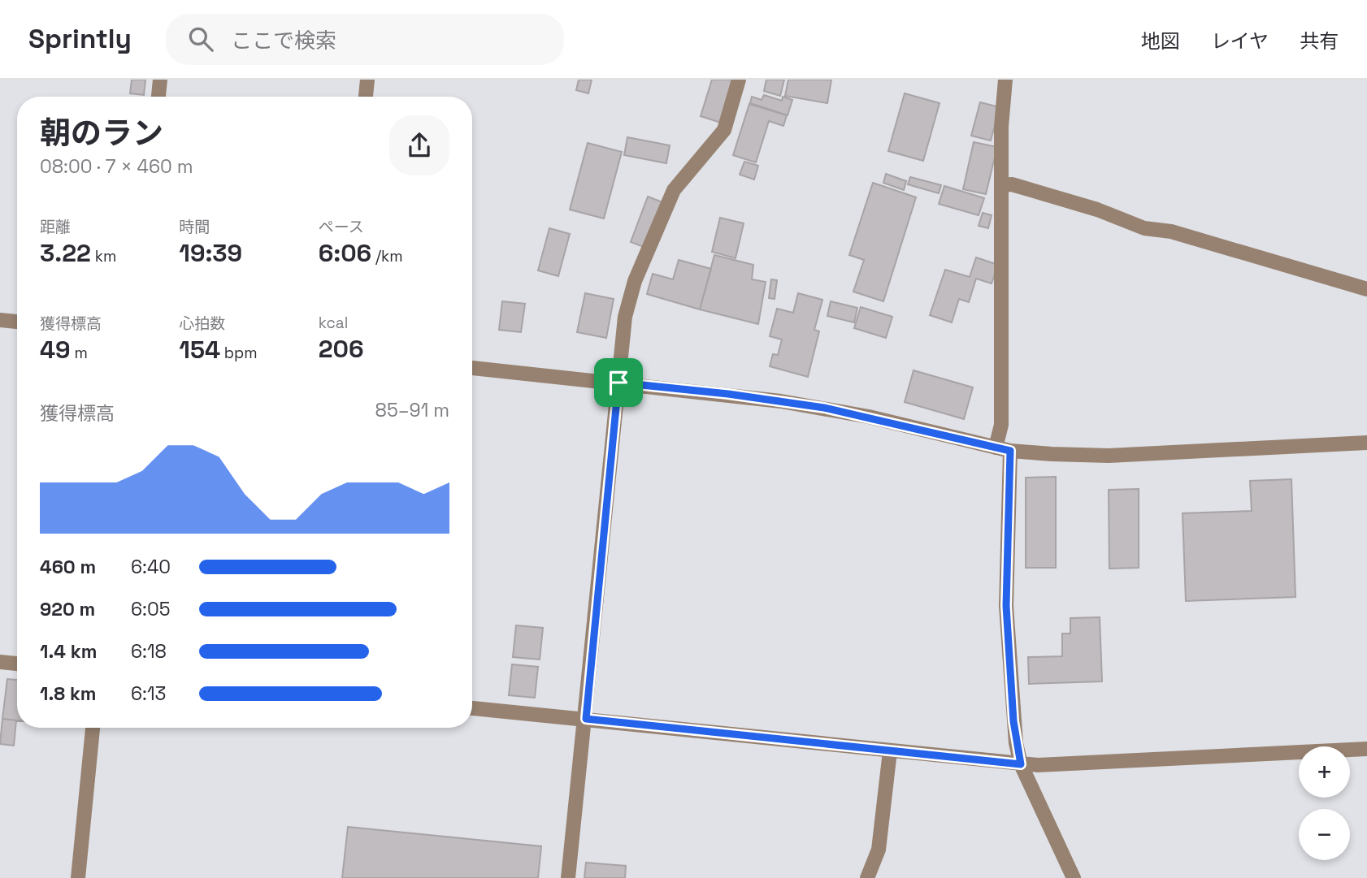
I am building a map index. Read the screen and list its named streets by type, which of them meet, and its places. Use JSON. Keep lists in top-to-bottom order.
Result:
{
  "page": {
    "header": "Sprintly",
    "search": "ここで検索",
    "nav": ["地図", "レイヤ", "共有"],
    "heading": ["朝のラン", "08:00 · 7 × 460 m"],
    "stats": [
      ["距離", "3.22 km"],
      ["時間", "19:39"],
      ["ペース", "6:06 /km"],
      ["獲得標高", "49 m"],
      ["心拍数", "154 bpm"],
      ["kcal", "206"]
    ],
    "chart": ["獲得標高", "85–91 m"],
    "list": [
      {
        "name": "460 m",
        "note": "6:40"
      },
      {
        "name": "920 m",
        "note": "6:05"
      },
      {
        "name": "1.4 km",
        "note": "6:18"
      },
      {
        "name": "1.8 km",
        "note": "6:13"
      }
    ],
    "map_buttons": ["+", "−"]
  }
}
